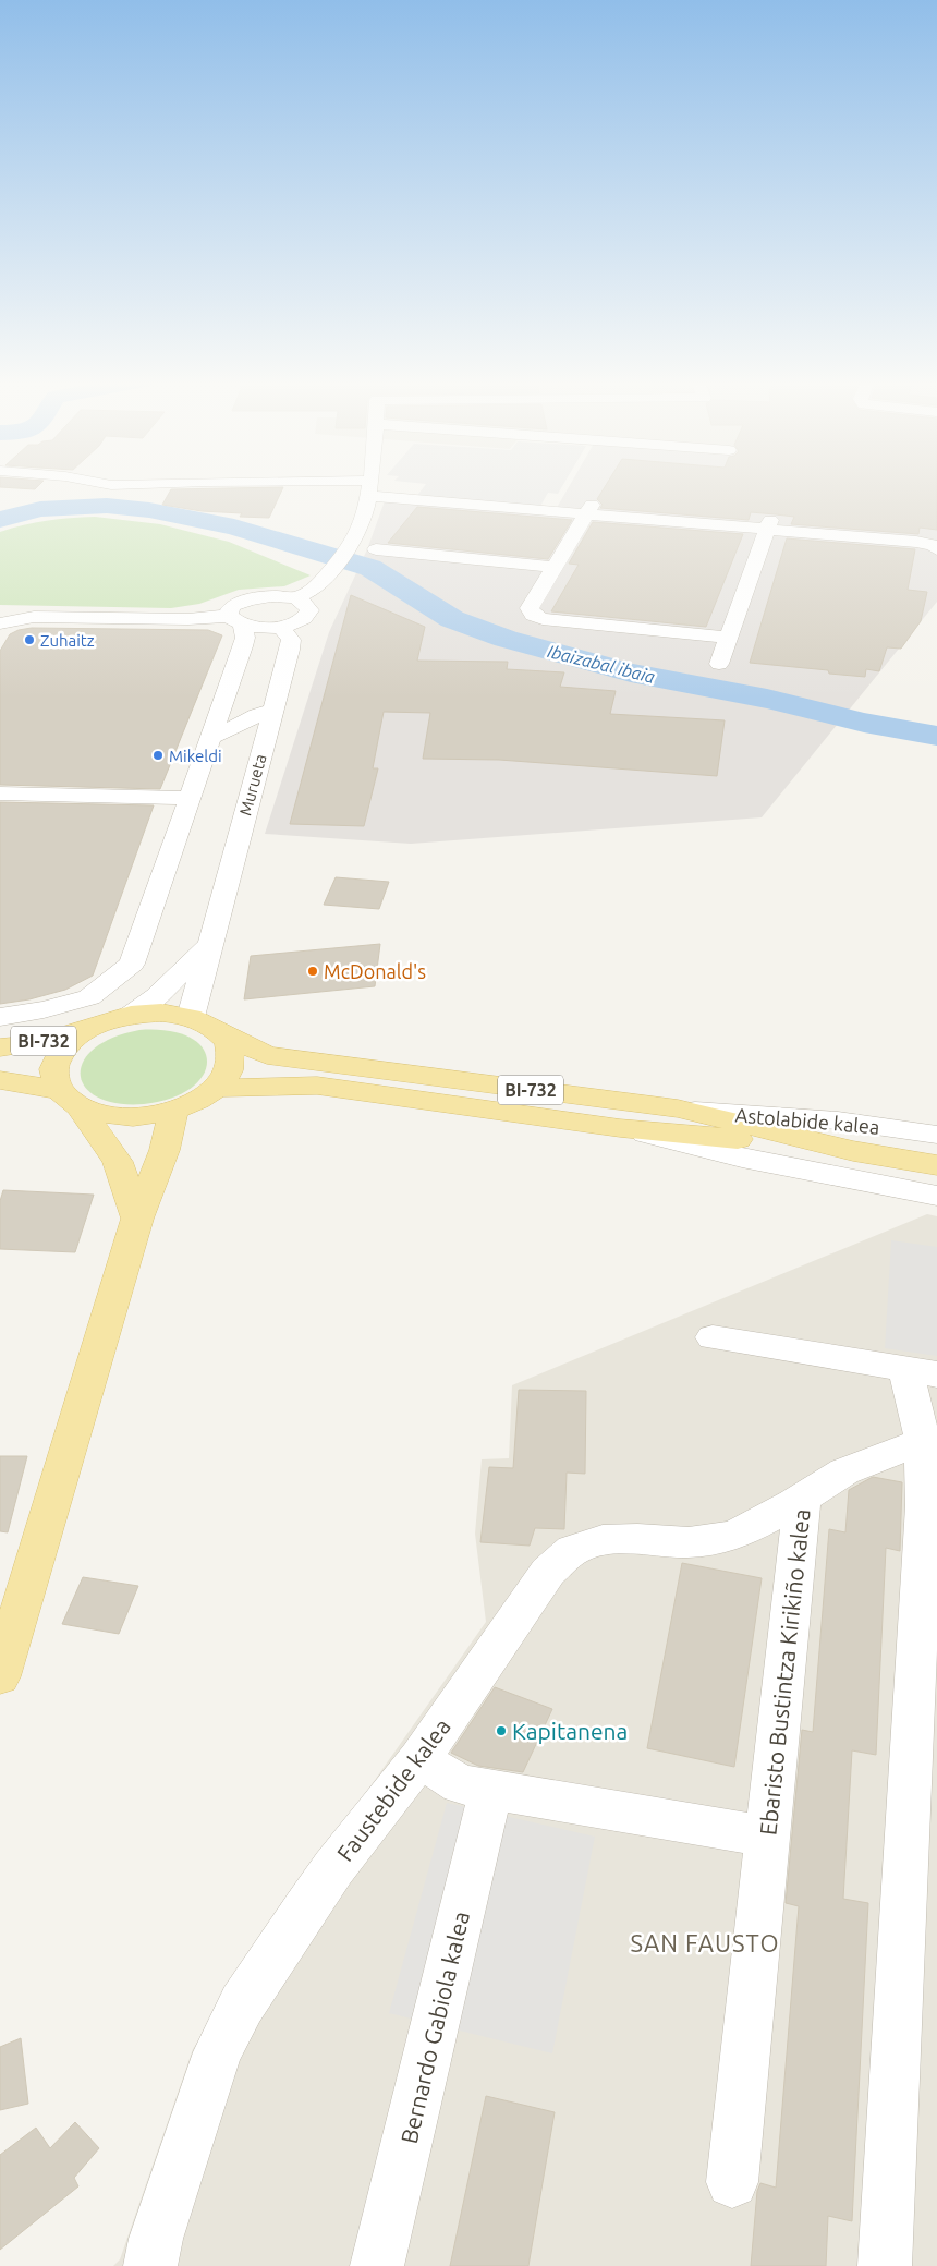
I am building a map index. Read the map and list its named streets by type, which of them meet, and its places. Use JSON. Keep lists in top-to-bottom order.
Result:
{
  "streets": {
    "main road": ["BI-732"],
    "street": [
      "Murueta",
      "Astolabide kalea",
      "Ebaristo Bustintza Kirikiño kalea",
      "Faustebide kalea",
      "Bernardo Gabiola kalea"
    ]
  },
  "crossings": [
    ["Murueta", "BI-732"],
    ["BI-732", "Astolabide kalea"],
    ["Ebaristo Bustintza Kirikiño kalea", "Faustebide kalea"]
  ],
  "districts": ["SAN FAUSTO"],
  "water": ["Ibaizabal ibaia"],
  "places": [
    "Zuhaitz",
    "Mikeldi",
    "McDonald's",
    "Kapitanena"
  ]
}
